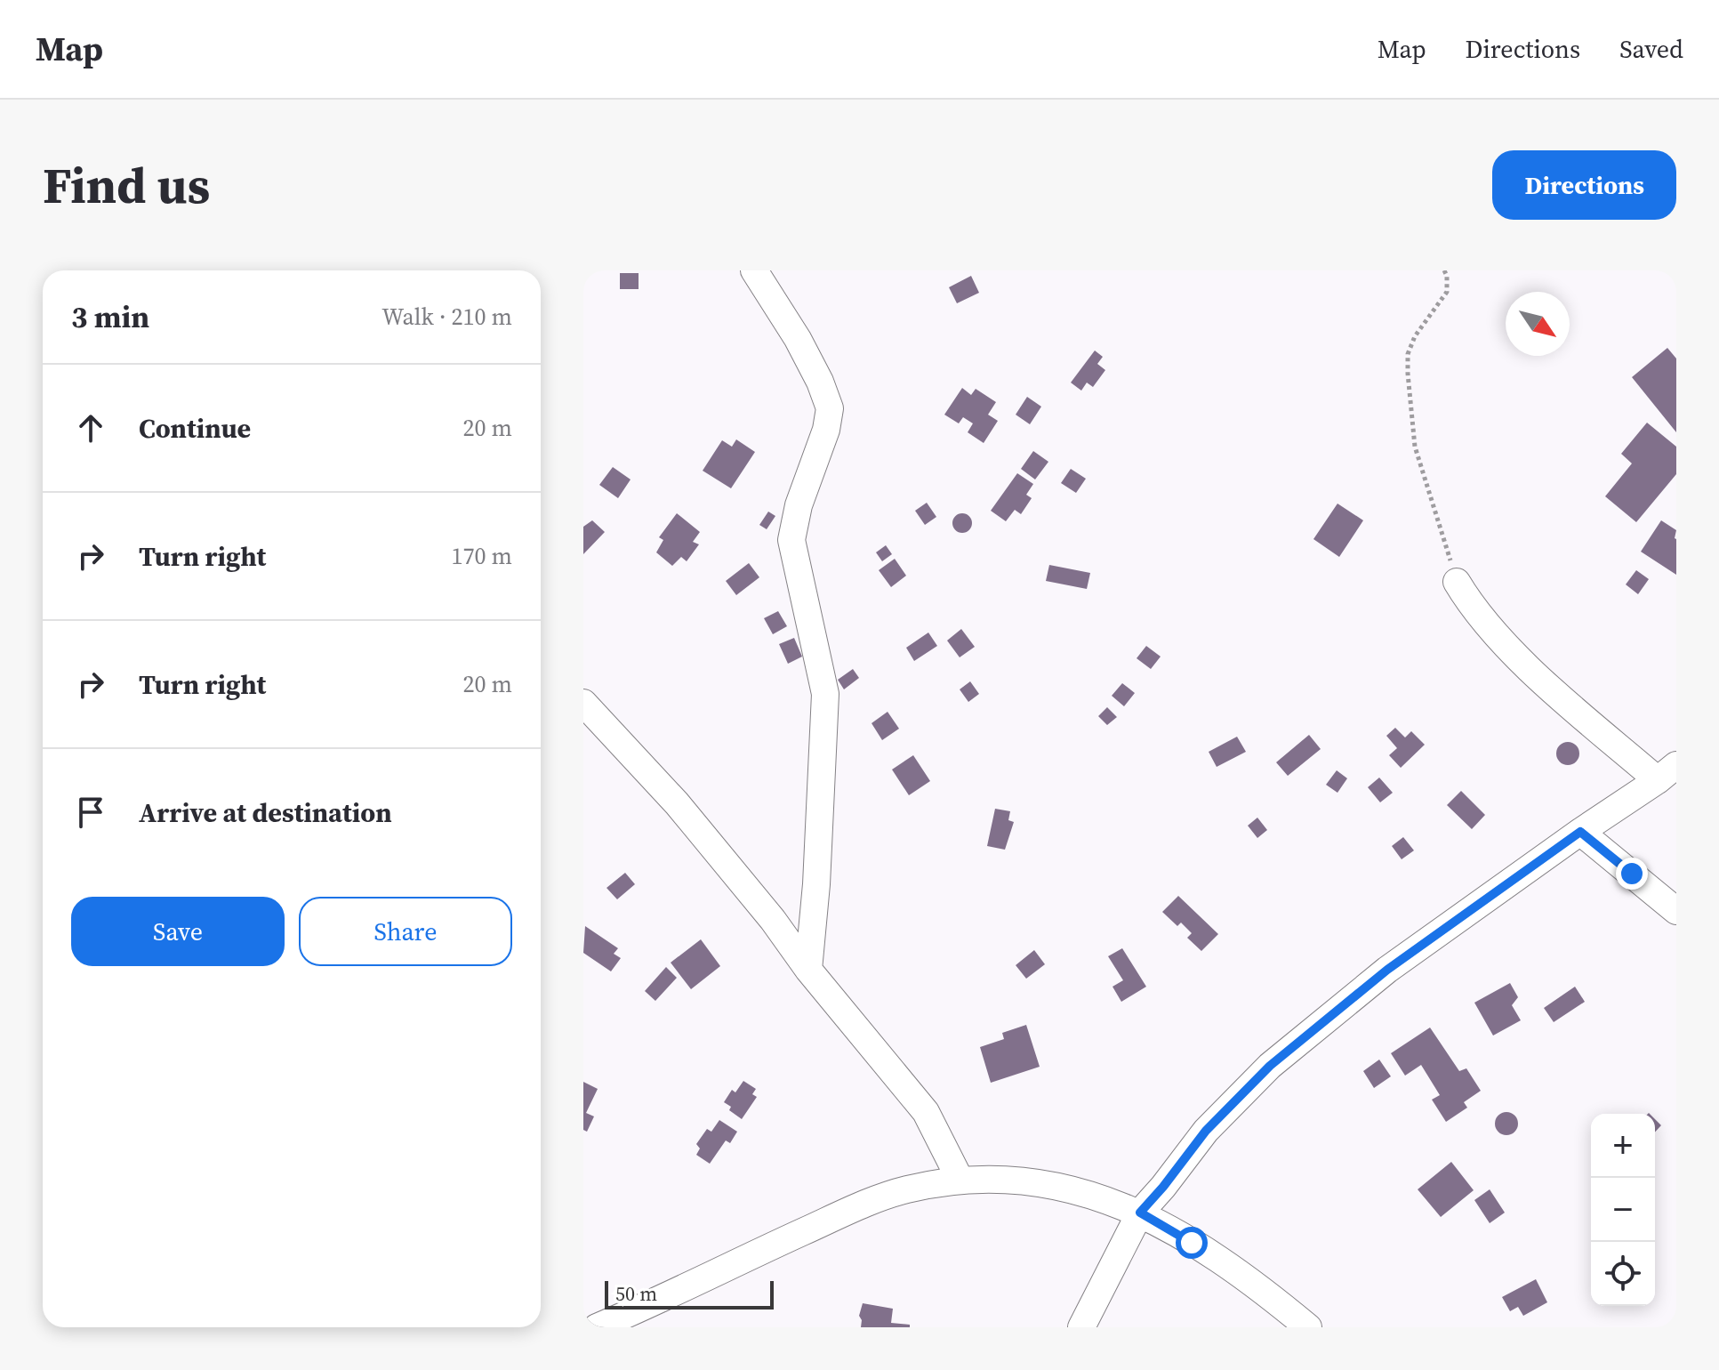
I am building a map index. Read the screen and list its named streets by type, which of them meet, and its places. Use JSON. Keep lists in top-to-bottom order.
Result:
{
  "scale_bar": "50 m",
  "north": "bottom right",
  "page": {
    "header": "Map",
    "nav": ["Map", "Directions", "Saved"],
    "buttons": [
      "Directions",
      ["Save", "Share"]
    ],
    "title": "Find us",
    "heading": ["3 min", "Walk · 210 m"],
    "list": [
      ["Continue", "20 m"],
      ["Turn right", "170 m"],
      ["Turn right", "20 m"],
      "Arrive at destination"
    ],
    "map_buttons": ["+", "−"],
    "scale": "50 m"
  }
}
